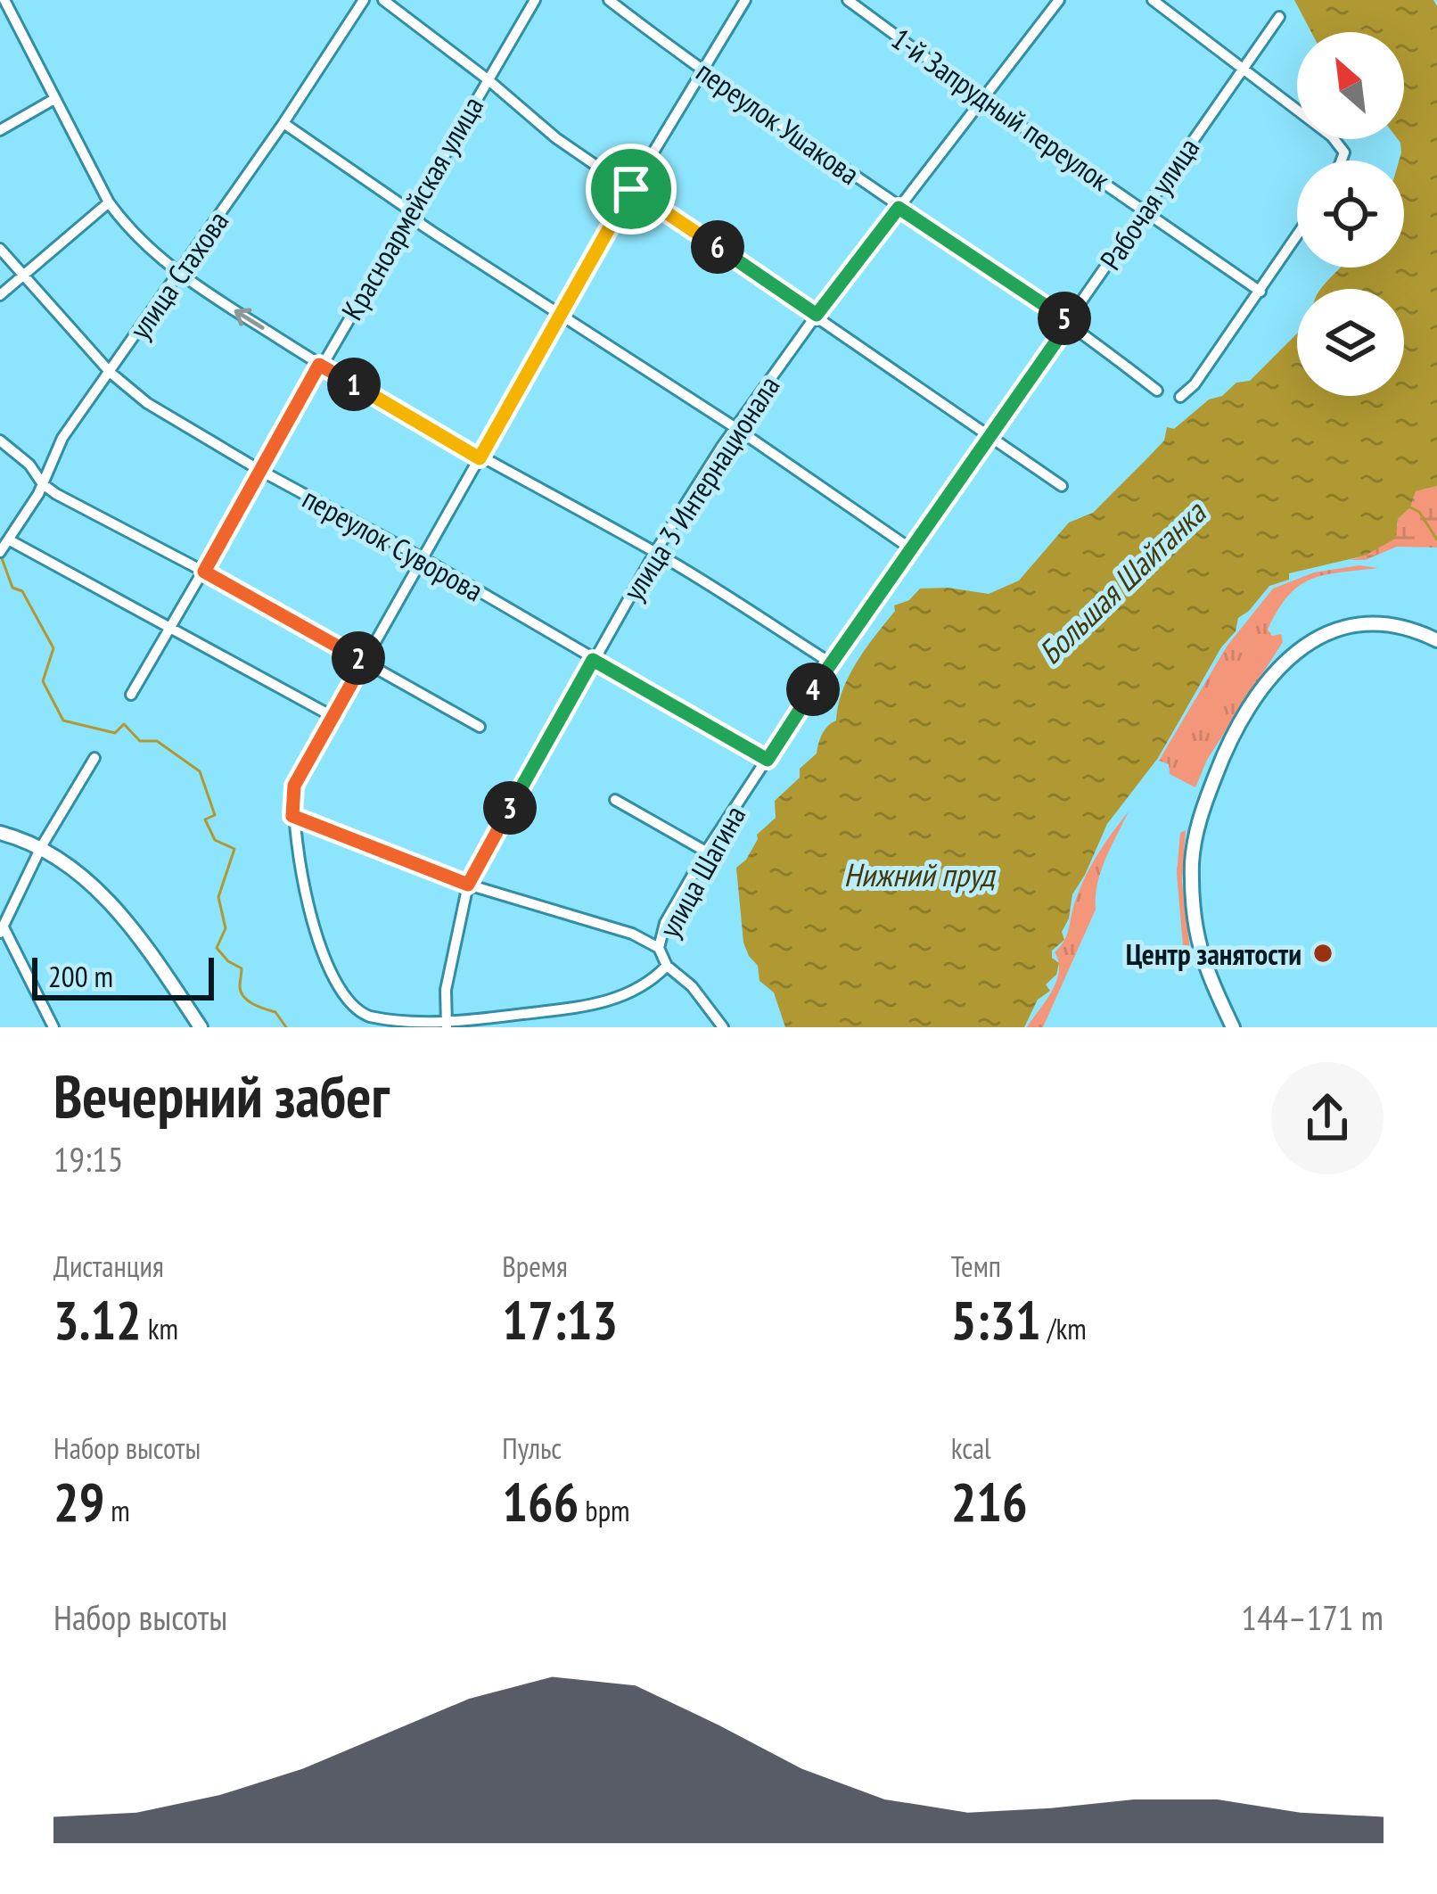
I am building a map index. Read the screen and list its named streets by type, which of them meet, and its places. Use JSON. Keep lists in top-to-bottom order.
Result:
{
  "streets": {
    "street": [
      "1-й Запрудный переулок",
      "переулок Ушакова",
      "Рабочая улица",
      "Красноармейская улица",
      "улица Стахова",
      "улица 3 Интернационала",
      "переулок Суворова",
      "улица Шагина"
    ]
  },
  "crossings": [
    ["1-й Запрудный переулок", "Рабочая улица"],
    ["1-й Запрудный переулок", "улица 3 Интернационала"],
    ["переулок Ушакова", "Рабочая улица"],
    ["переулок Ушакова", "улица 3 Интернационала"],
    ["Рабочая улица", "улица Шагина"],
    ["Красноармейская улица", "переулок Суворова"],
    ["улица Стахова", "переулок Суворова"],
    ["улица 3 Интернационала", "переулок Суворова"],
    ["переулок Суворова", "улица Шагина"]
  ],
  "water": ["Большая Шайтанка", "Нижний пруд"],
  "places": ["Центр занятости"],
  "scale_bar": "200 m",
  "north": "top left",
  "page": {
    "pins": [
      "6",
      "5",
      "1",
      "2",
      "4",
      "3"
    ],
    "scale": "200 m",
    "heading": ["Вечерний забег", "19:15"],
    "stats": [
      ["Дистанция", "3.12 km"],
      ["Время", "17:13"],
      ["Темп", "5:31 /km"],
      ["Набор высоты", "29 m"],
      ["Пульс", "166 bpm"],
      ["kcal", "216"]
    ],
    "chart": ["Набор высоты", "144–171 m"]
  }
}
